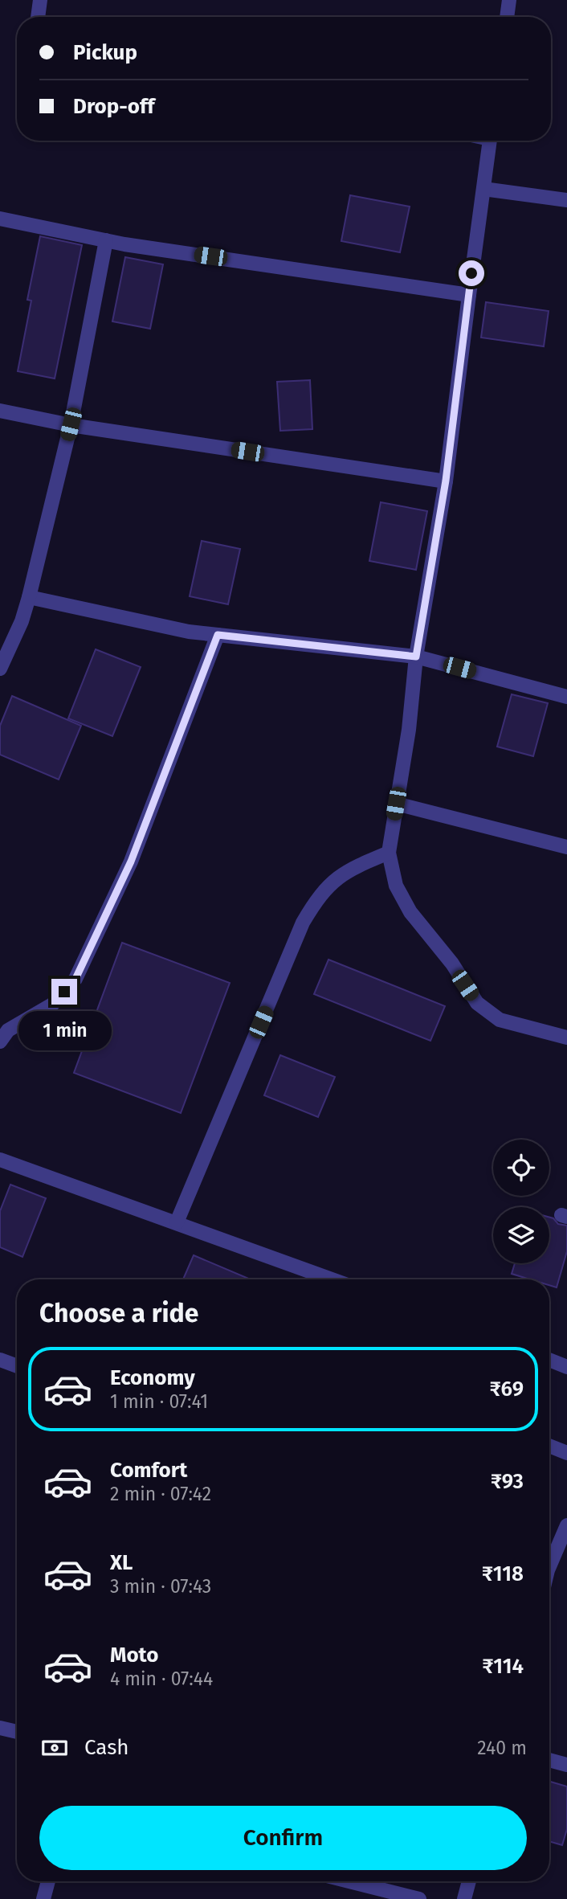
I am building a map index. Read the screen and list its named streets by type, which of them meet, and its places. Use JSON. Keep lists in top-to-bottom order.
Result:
{
  "page": {
    "banner": ["Pickup", "Drop-off"],
    "bubble": "1 min",
    "heading": "Choose a ride",
    "list": [
      {
        "name": "Economy",
        "note": "1 min · 07:41",
        "value": "₹69"
      },
      {
        "name": "Comfort",
        "note": "2 min · 07:42",
        "value": "₹93"
      },
      {
        "name": "XL",
        "note": "3 min · 07:43",
        "value": "₹118"
      },
      {
        "name": "Moto",
        "note": "4 min · 07:44",
        "value": "₹114"
      }
    ],
    "pay": ["Cash", "240 m"],
    "buttons": "Confirm"
  }
}
